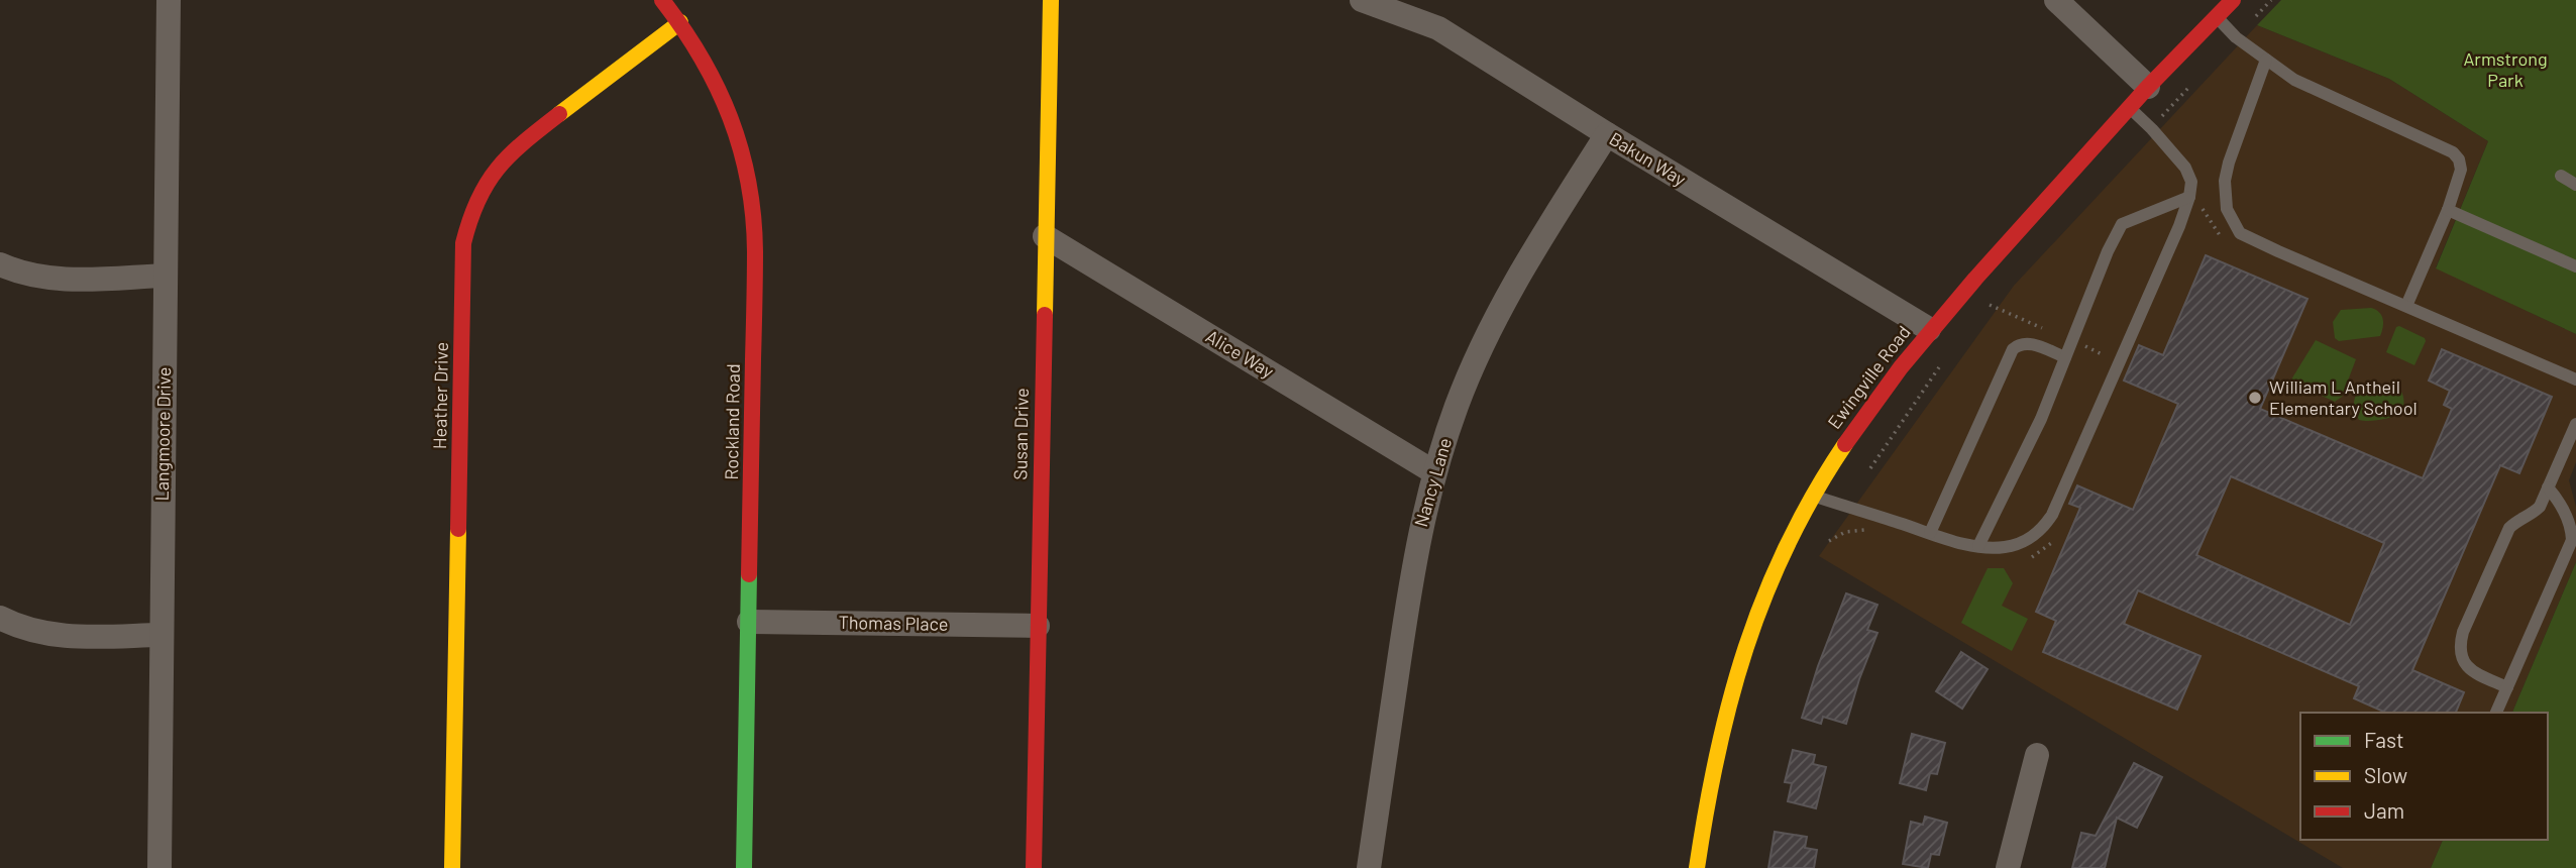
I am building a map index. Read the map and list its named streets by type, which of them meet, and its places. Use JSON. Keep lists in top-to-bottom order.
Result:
{
  "streets": {
    "street": [
      "Bakun Way",
      "Alice Way",
      "Ewingville Road",
      "Heather Drive",
      "Rockland Road",
      "Langmoore Drive",
      "Susan Drive",
      "Nancy Lane",
      "Thomas Place"
    ]
  },
  "crossings": [
    ["Bakun Way", "Ewingville Road"],
    ["Bakun Way", "Nancy Lane"],
    ["Alice Way", "Susan Drive"],
    ["Alice Way", "Nancy Lane"],
    ["Heather Drive", "Rockland Road"],
    ["Rockland Road", "Thomas Place"],
    ["Susan Drive", "Thomas Place"]
  ],
  "parks": ["Armstrong Park"],
  "places": ["William L Antheil Elementary School"],
  "legend": ["Fast", "Slow", "Jam"]
}
